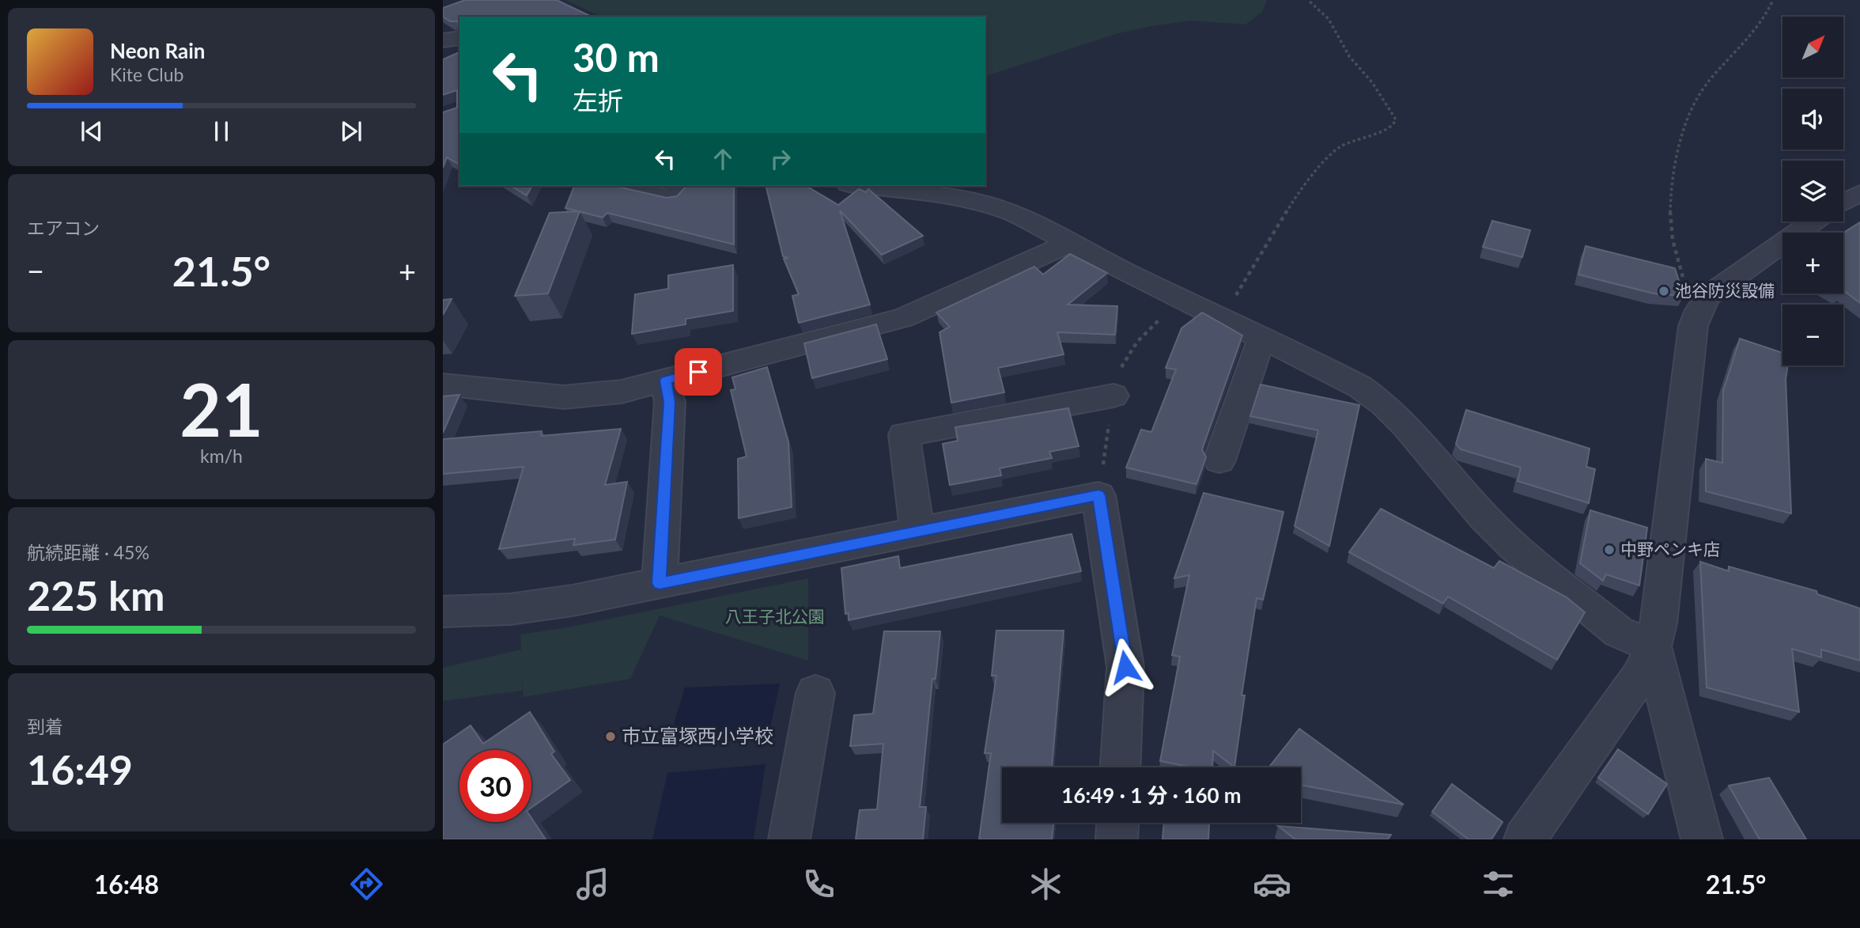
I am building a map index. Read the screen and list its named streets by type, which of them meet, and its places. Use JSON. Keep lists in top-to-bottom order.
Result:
{
  "parks": ["八王子北公園"],
  "places": ["池谷防災設備", "中野ペンキ店", "市立富塚西小学校"],
  "north": "top right",
  "page": {
    "map_buttons": ["+", "−"],
    "turn": ["30 m", "左折"],
    "song": ["Neon Rain", "Kite Club"],
    "tile": [
      "エアコン",
      ["21", "km/h"],
      ["航続距離 · 45%", "225 km"],
      ["到着", "16:49"]
    ],
    "heat": ["−", "21.5°", "+"],
    "limit": "30",
    "trip": "16:49 · 1 分 · 160 m",
    "tabs": ["16:48", "21.5°"]
  }
}
